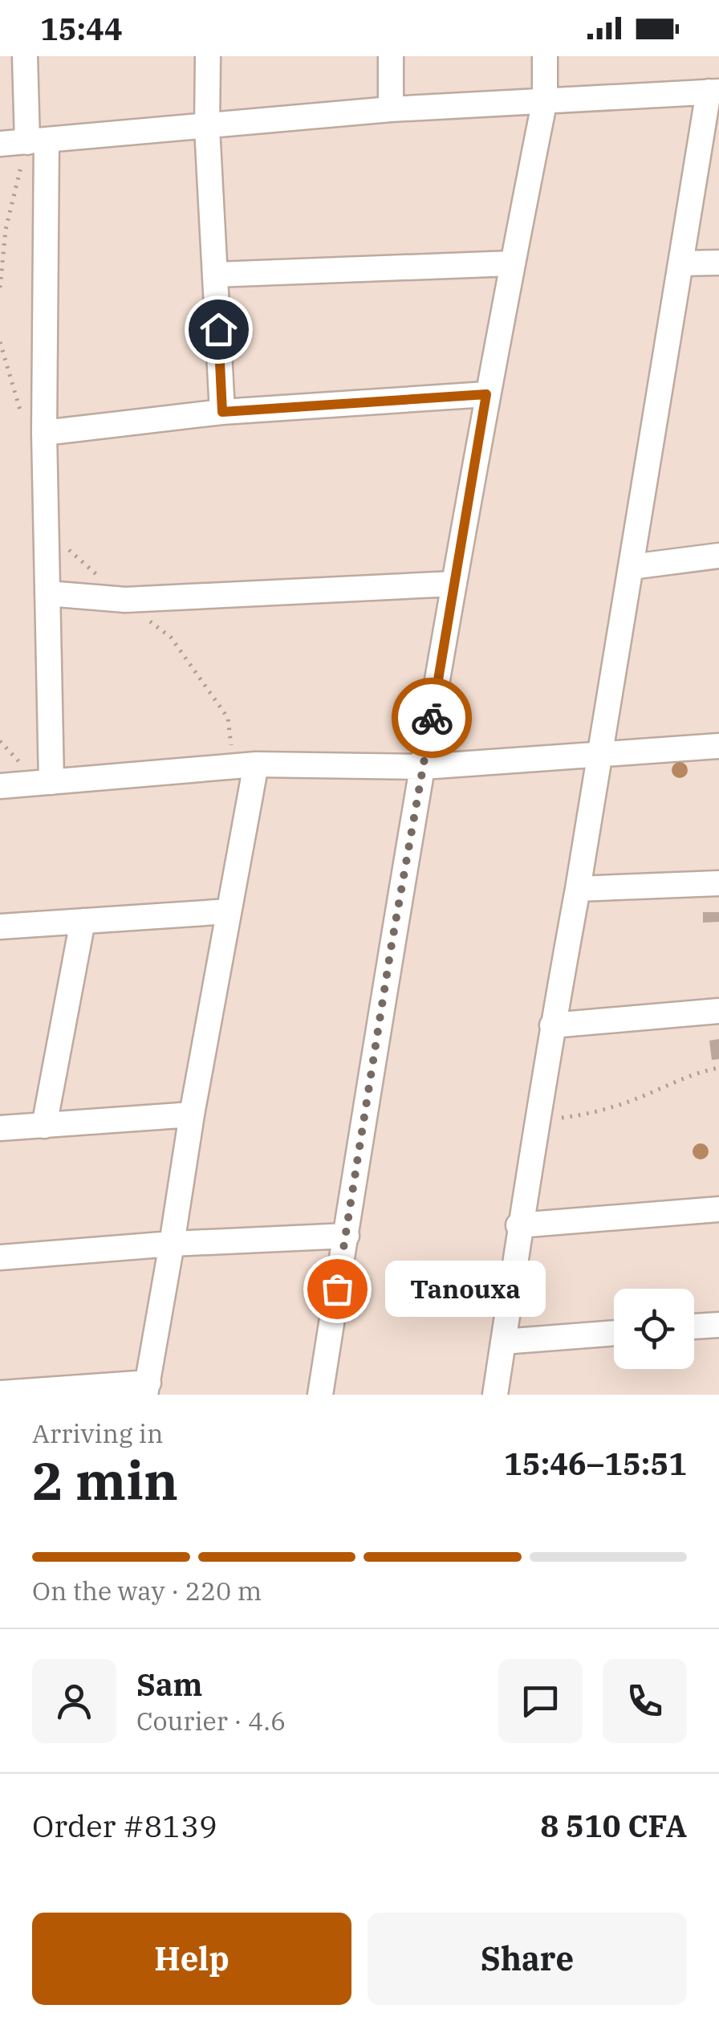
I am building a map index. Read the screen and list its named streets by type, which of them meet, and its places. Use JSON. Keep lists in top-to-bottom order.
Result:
{
  "places": ["Tanouxa"],
  "page": {
    "status": "15:44",
    "bubble": "Tanouxa",
    "heading": ["2 min", "Arriving in", "15:46–15:51"],
    "panel": [
      "Sam",
      "Courier · 4.6",
      "Order #8139",
      "8 510 CFA"
    ],
    "bar": "On the way · 220 m",
    "buttons": ["Help", "Share"]
  }
}
